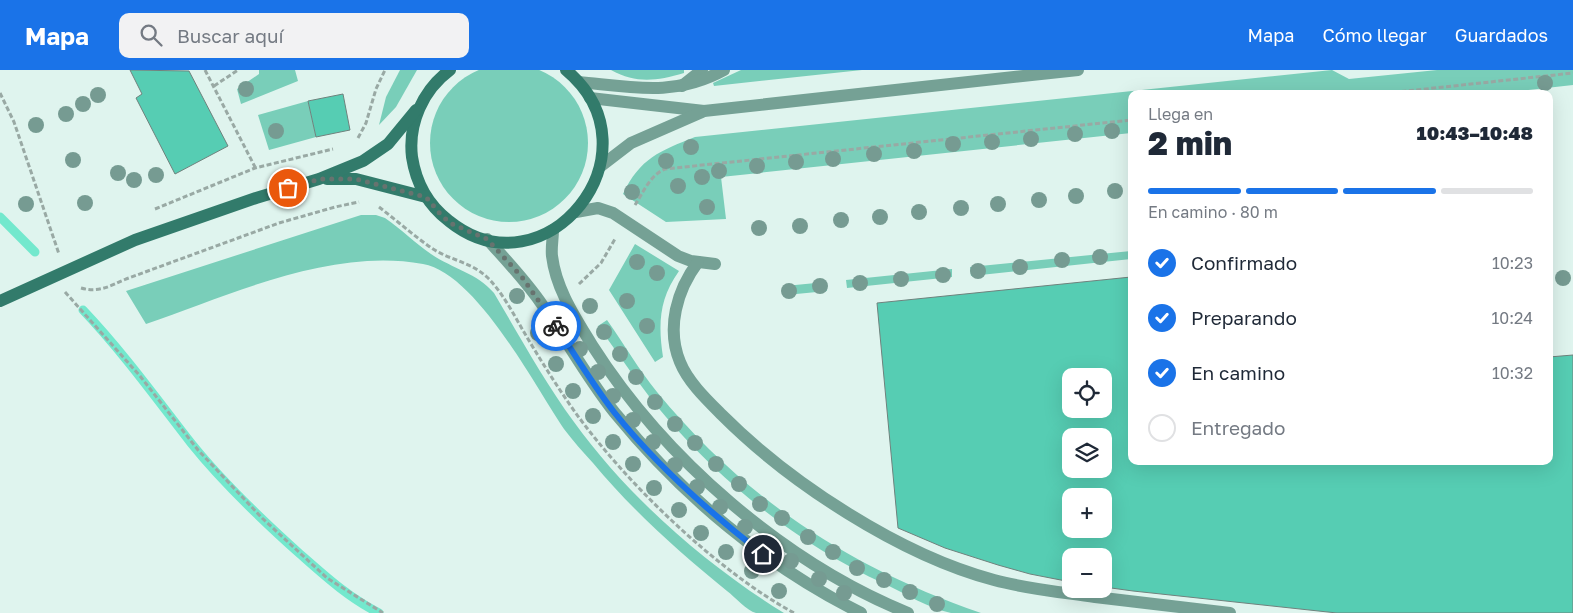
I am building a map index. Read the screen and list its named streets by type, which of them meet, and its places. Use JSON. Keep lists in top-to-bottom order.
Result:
{
  "page": {
    "header": "Mapa",
    "search": "Buscar aquí",
    "nav": ["Mapa", "Cómo llegar", "Guardados"],
    "heading": ["2 min", "Llega en", "10:43–10:48"],
    "bar": "En camino · 80 m",
    "list": [
      ["Confirmado", "10:23"],
      ["Preparando", "10:24"],
      ["En camino", "10:32"],
      "Entregado"
    ],
    "map_buttons": ["+", "−"]
  }
}
